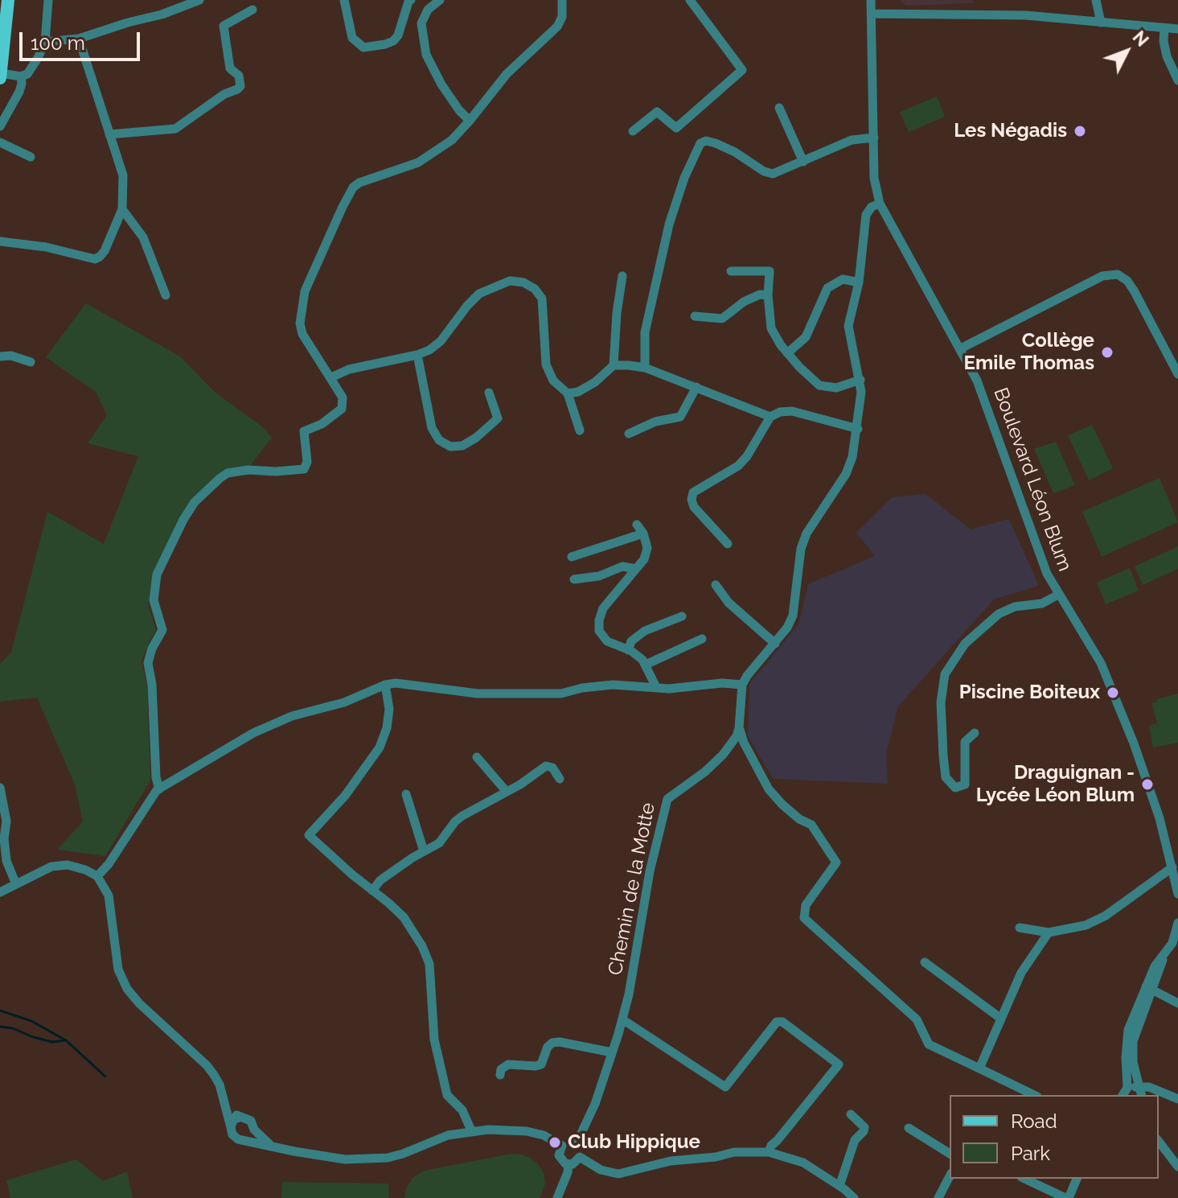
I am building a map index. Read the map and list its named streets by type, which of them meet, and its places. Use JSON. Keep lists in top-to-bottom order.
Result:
{
  "streets": {
    "street": ["Boulevard Léon Blum", "Chemin de la Motte"]
  },
  "places": [
    "Les Négadis",
    "Collège Emile Thomas",
    "Piscine Boiteux",
    "Draguignan - Lycée Léon Blum",
    "Club Hippique"
  ],
  "legend": ["Road", "Park"],
  "scale_bar": "100 m",
  "north": "top right"
}
